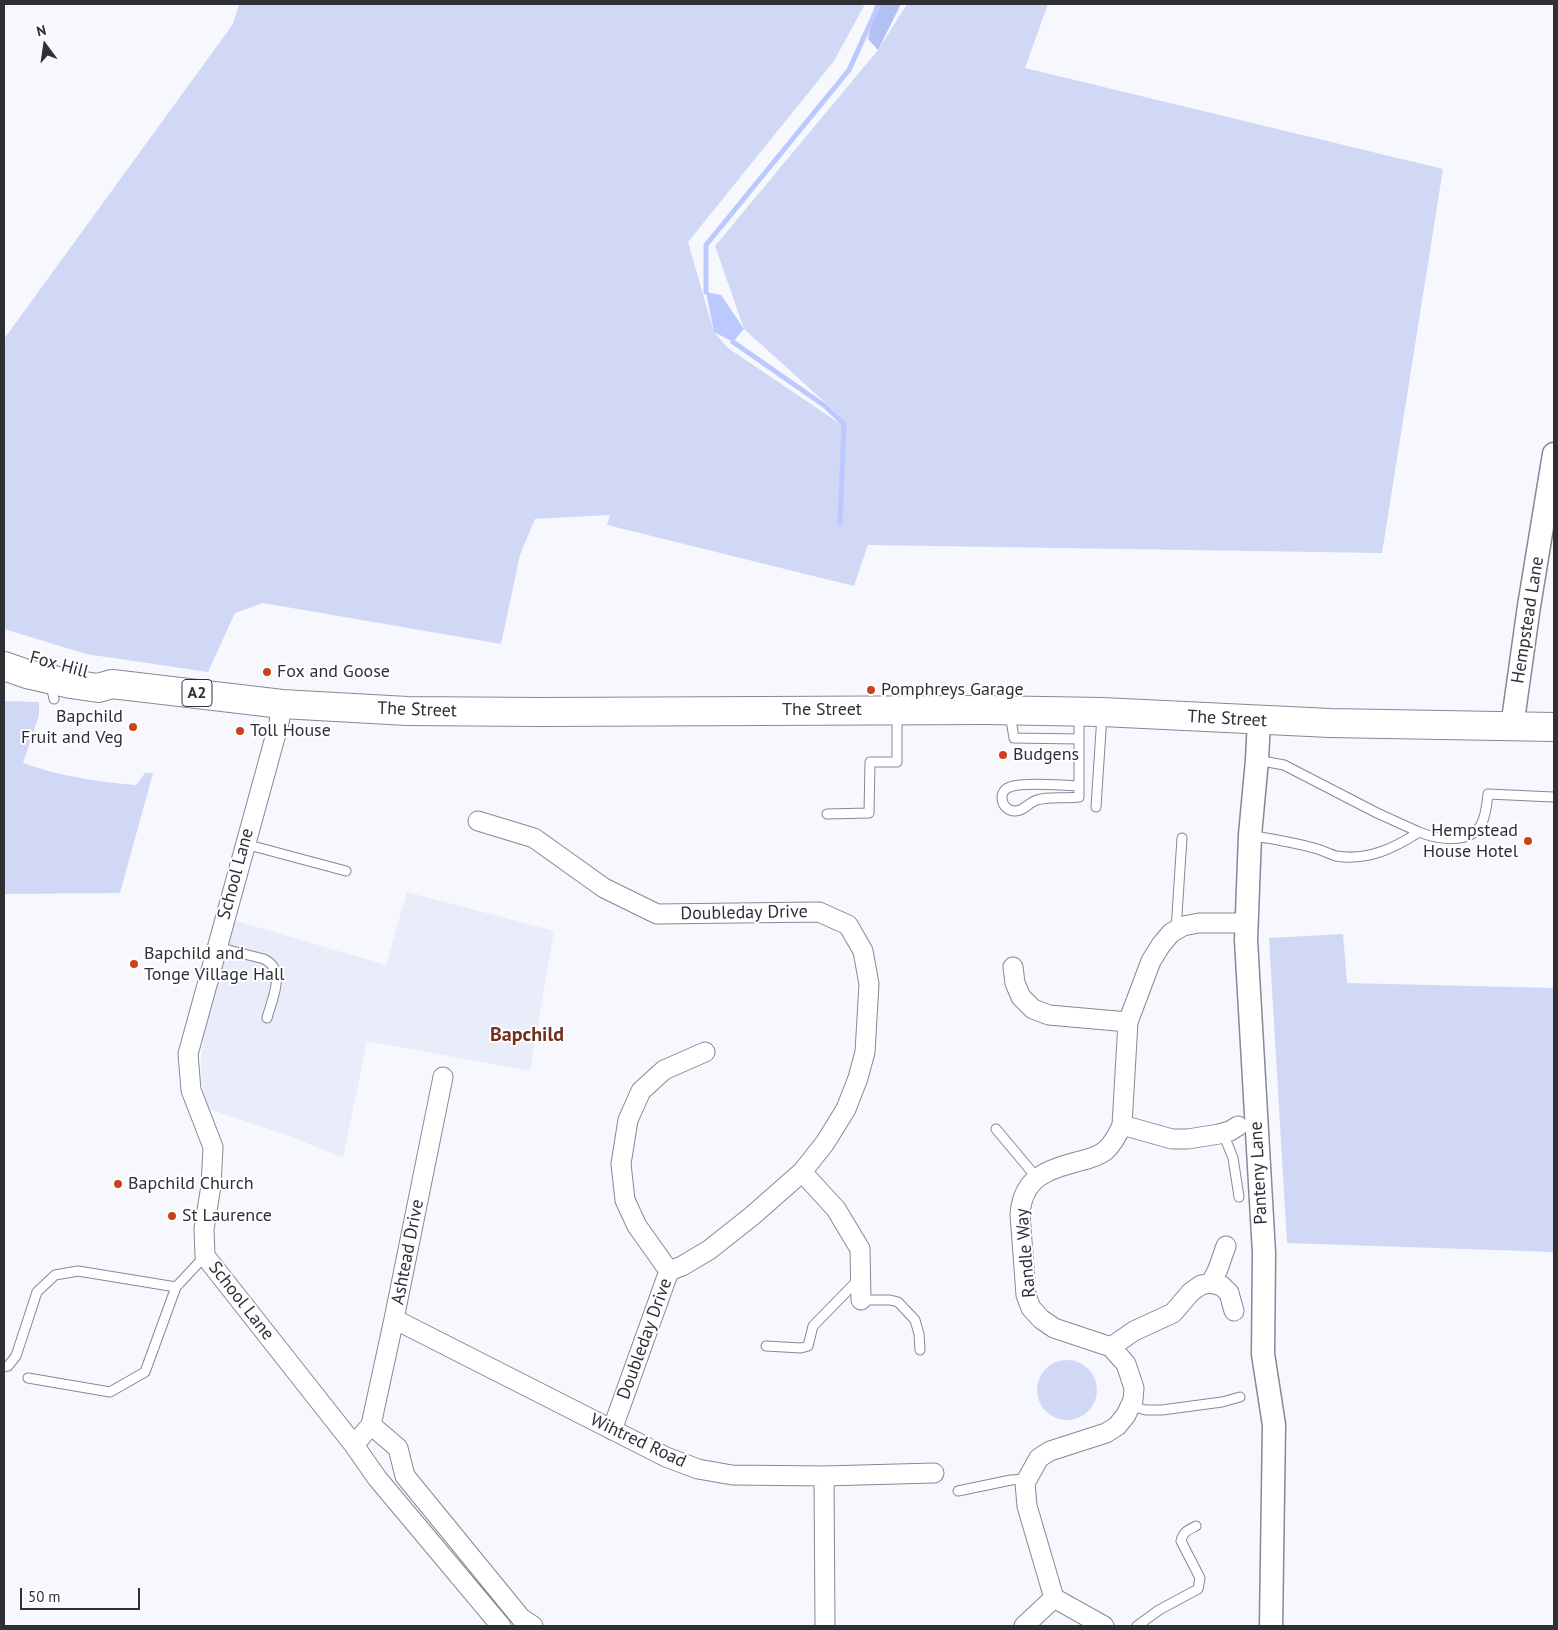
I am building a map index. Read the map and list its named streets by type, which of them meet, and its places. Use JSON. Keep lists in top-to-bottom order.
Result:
{
  "streets": {
    "main road": ["Fox Hill", "A2", "The Street"],
    "street": [
      "Hempstead Lane",
      "School Lane",
      "Doubleday Drive",
      "Panteny Lane",
      "Ashtead Drive",
      "Randle Way",
      "Wihtred Road"
    ]
  },
  "crossings": [
    ["Hempstead Lane", "A2"],
    ["Hempstead Lane", "The Street"],
    ["Fox Hill", "The Street"],
    ["Fox Hill", "School Lane"],
    ["A2", "The Street"],
    ["The Street", "School Lane"],
    ["The Street", "Panteny Lane"],
    ["School Lane", "Ashtead Drive"],
    ["Doubleday Drive", "Wihtred Road"],
    ["Panteny Lane", "Randle Way"],
    ["Ashtead Drive", "Wihtred Road"]
  ],
  "districts": ["Bapchild"],
  "places": [
    "Fox and Goose",
    "Pomphreys Garage",
    "Bapchild Fruit and Veg",
    "Toll House",
    "Budgens",
    "Hempstead House Hotel",
    "Bapchild and Tonge Village Hall",
    "Bapchild Church",
    "St Laurence"
  ],
  "scale_bar": "50 m",
  "north": "top"
}
